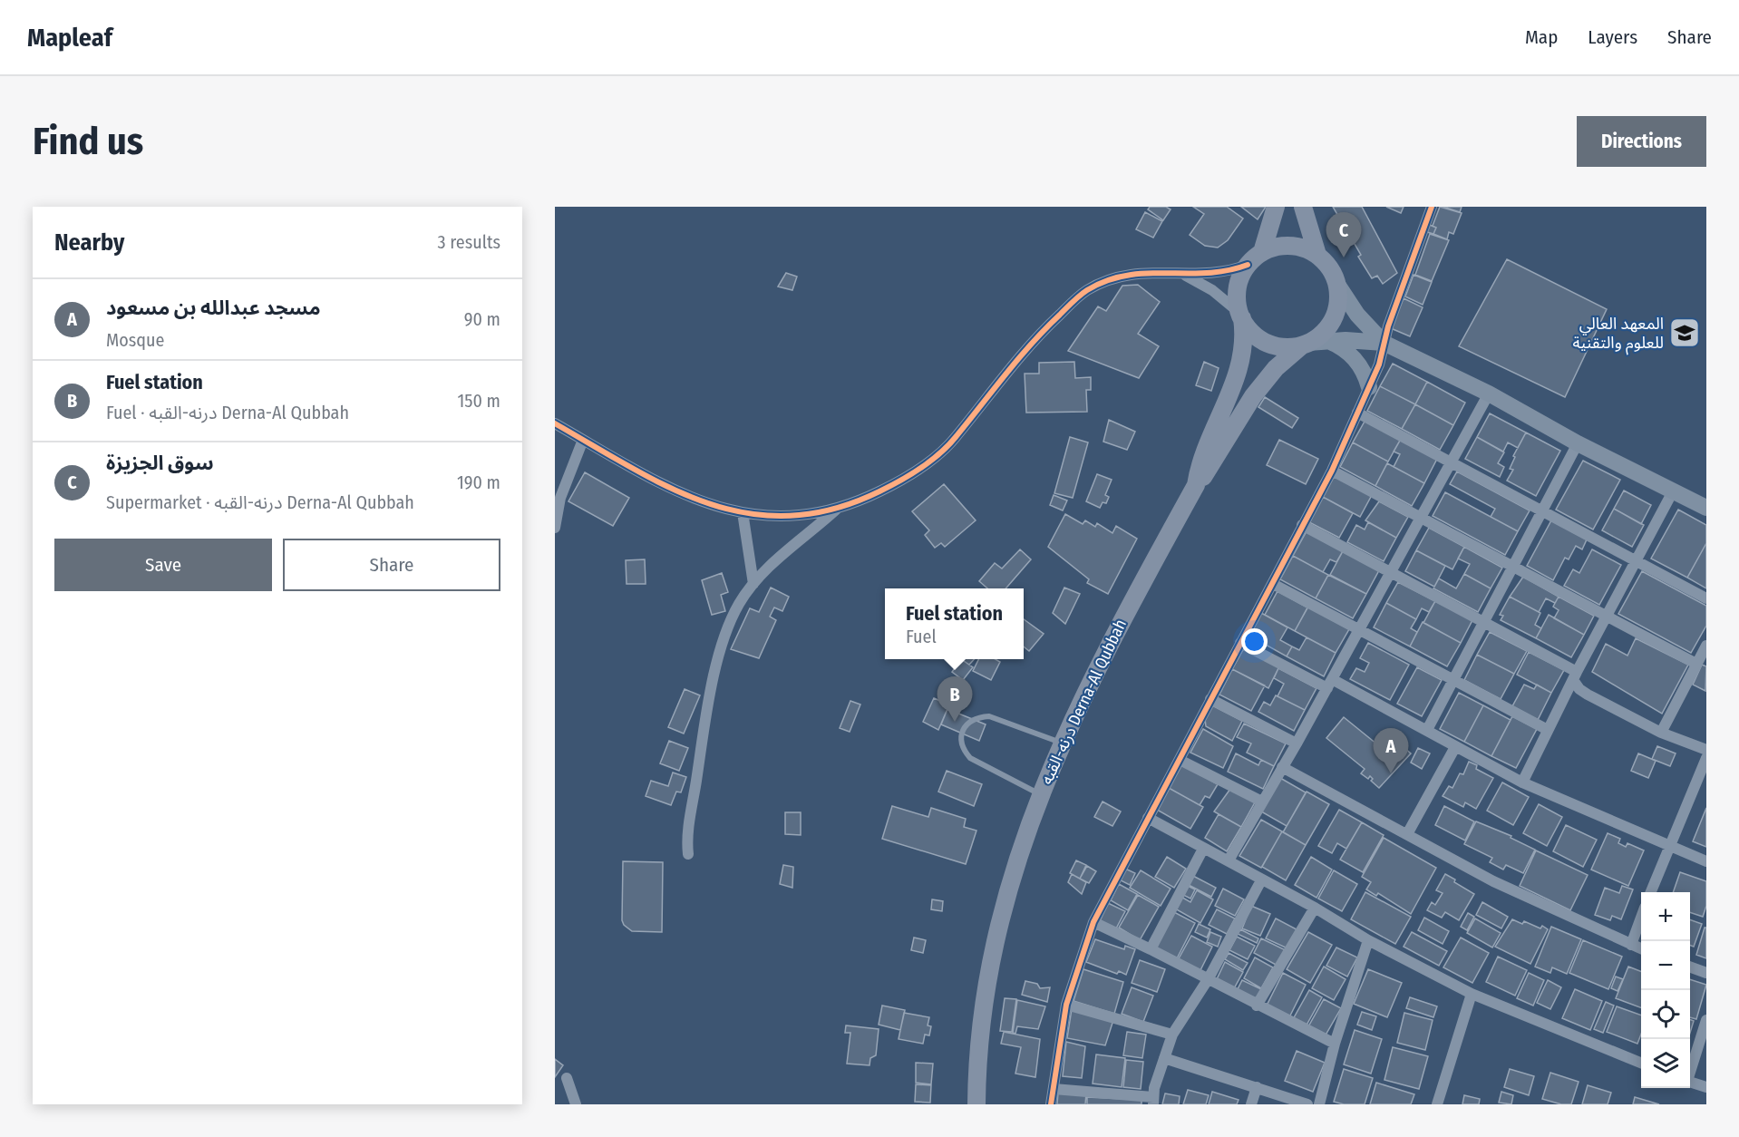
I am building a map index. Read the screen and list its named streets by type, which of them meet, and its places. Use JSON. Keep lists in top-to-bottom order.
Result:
{
  "streets": {
    "main road": ["درنه-القبه Derna-Al Qubbah"]
  },
  "places": {
    "school or university": ["المعهد العالي للعلوم والتقنية"]
  },
  "page": {
    "header": "Mapleaf",
    "nav": ["Map", "Layers", "Share"],
    "buttons": [
      "Directions",
      ["Save", "Share"]
    ],
    "title": "Find us",
    "heading": ["Nearby", "3 results"],
    "pins": ["C", "B", "A"],
    "list": [
      {
        "mark": "A",
        "name": "مسجد عبدالله بن مسعود",
        "note": "Mosque",
        "value": "90 m"
      },
      {
        "mark": "B",
        "name": "Fuel station",
        "note": "Fuel · درنه-القبه Derna-Al Qubbah",
        "value": "150 m"
      },
      {
        "mark": "C",
        "name": "سوق الجزيزة",
        "note": "Supermarket · درنه-القبه Derna-Al Qubbah",
        "value": "190 m"
      }
    ],
    "popup": ["Fuel station", "Fuel"],
    "map_buttons": ["+", "−"]
  }
}
